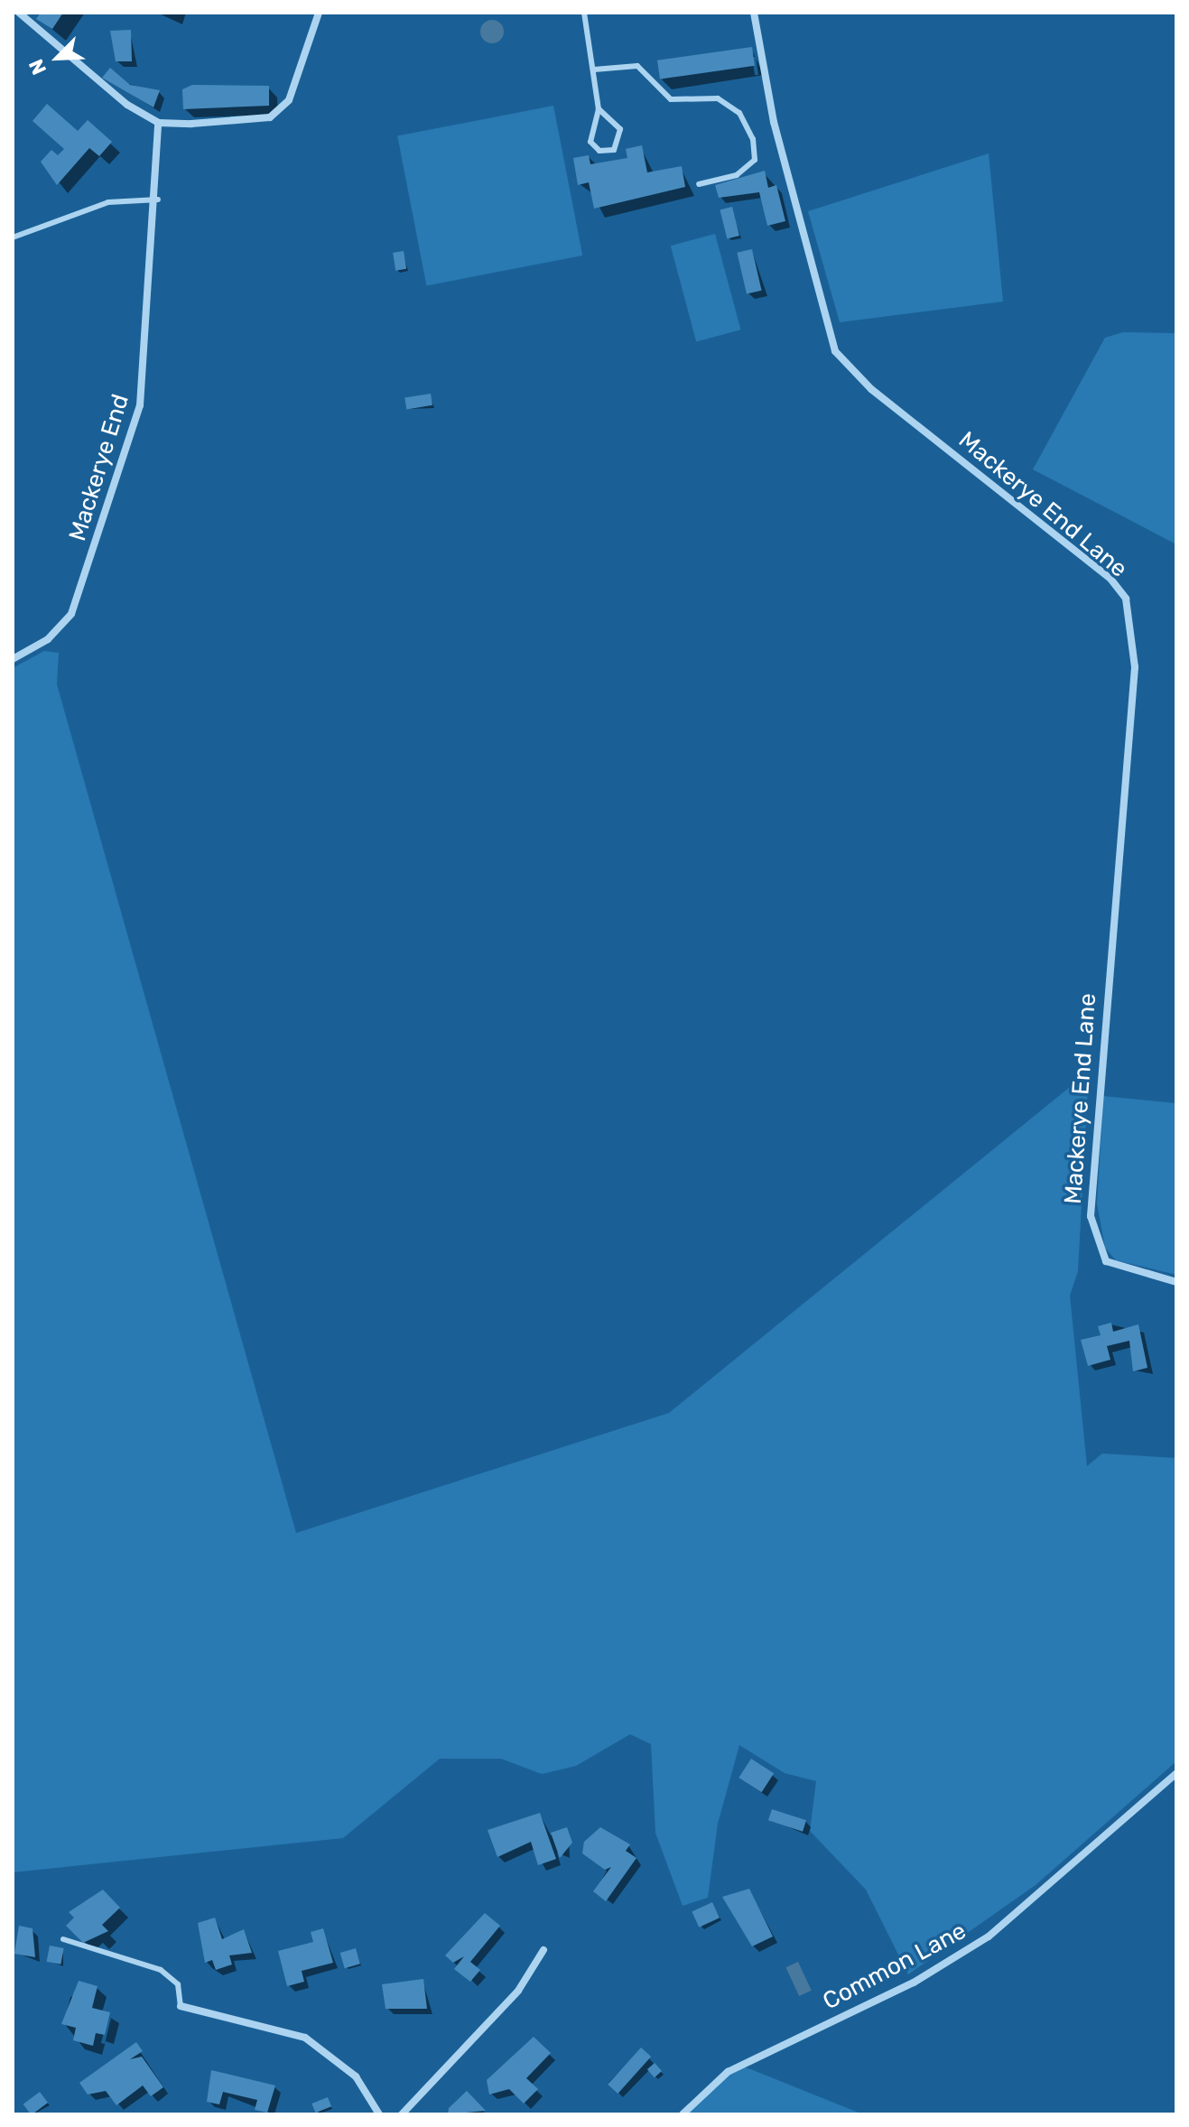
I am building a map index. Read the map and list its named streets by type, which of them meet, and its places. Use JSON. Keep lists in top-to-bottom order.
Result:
{
  "streets": {
    "street": ["Mackerye End", "Mackerye End Lane", "Common Lane"]
  },
  "north": "bottom left"
}
